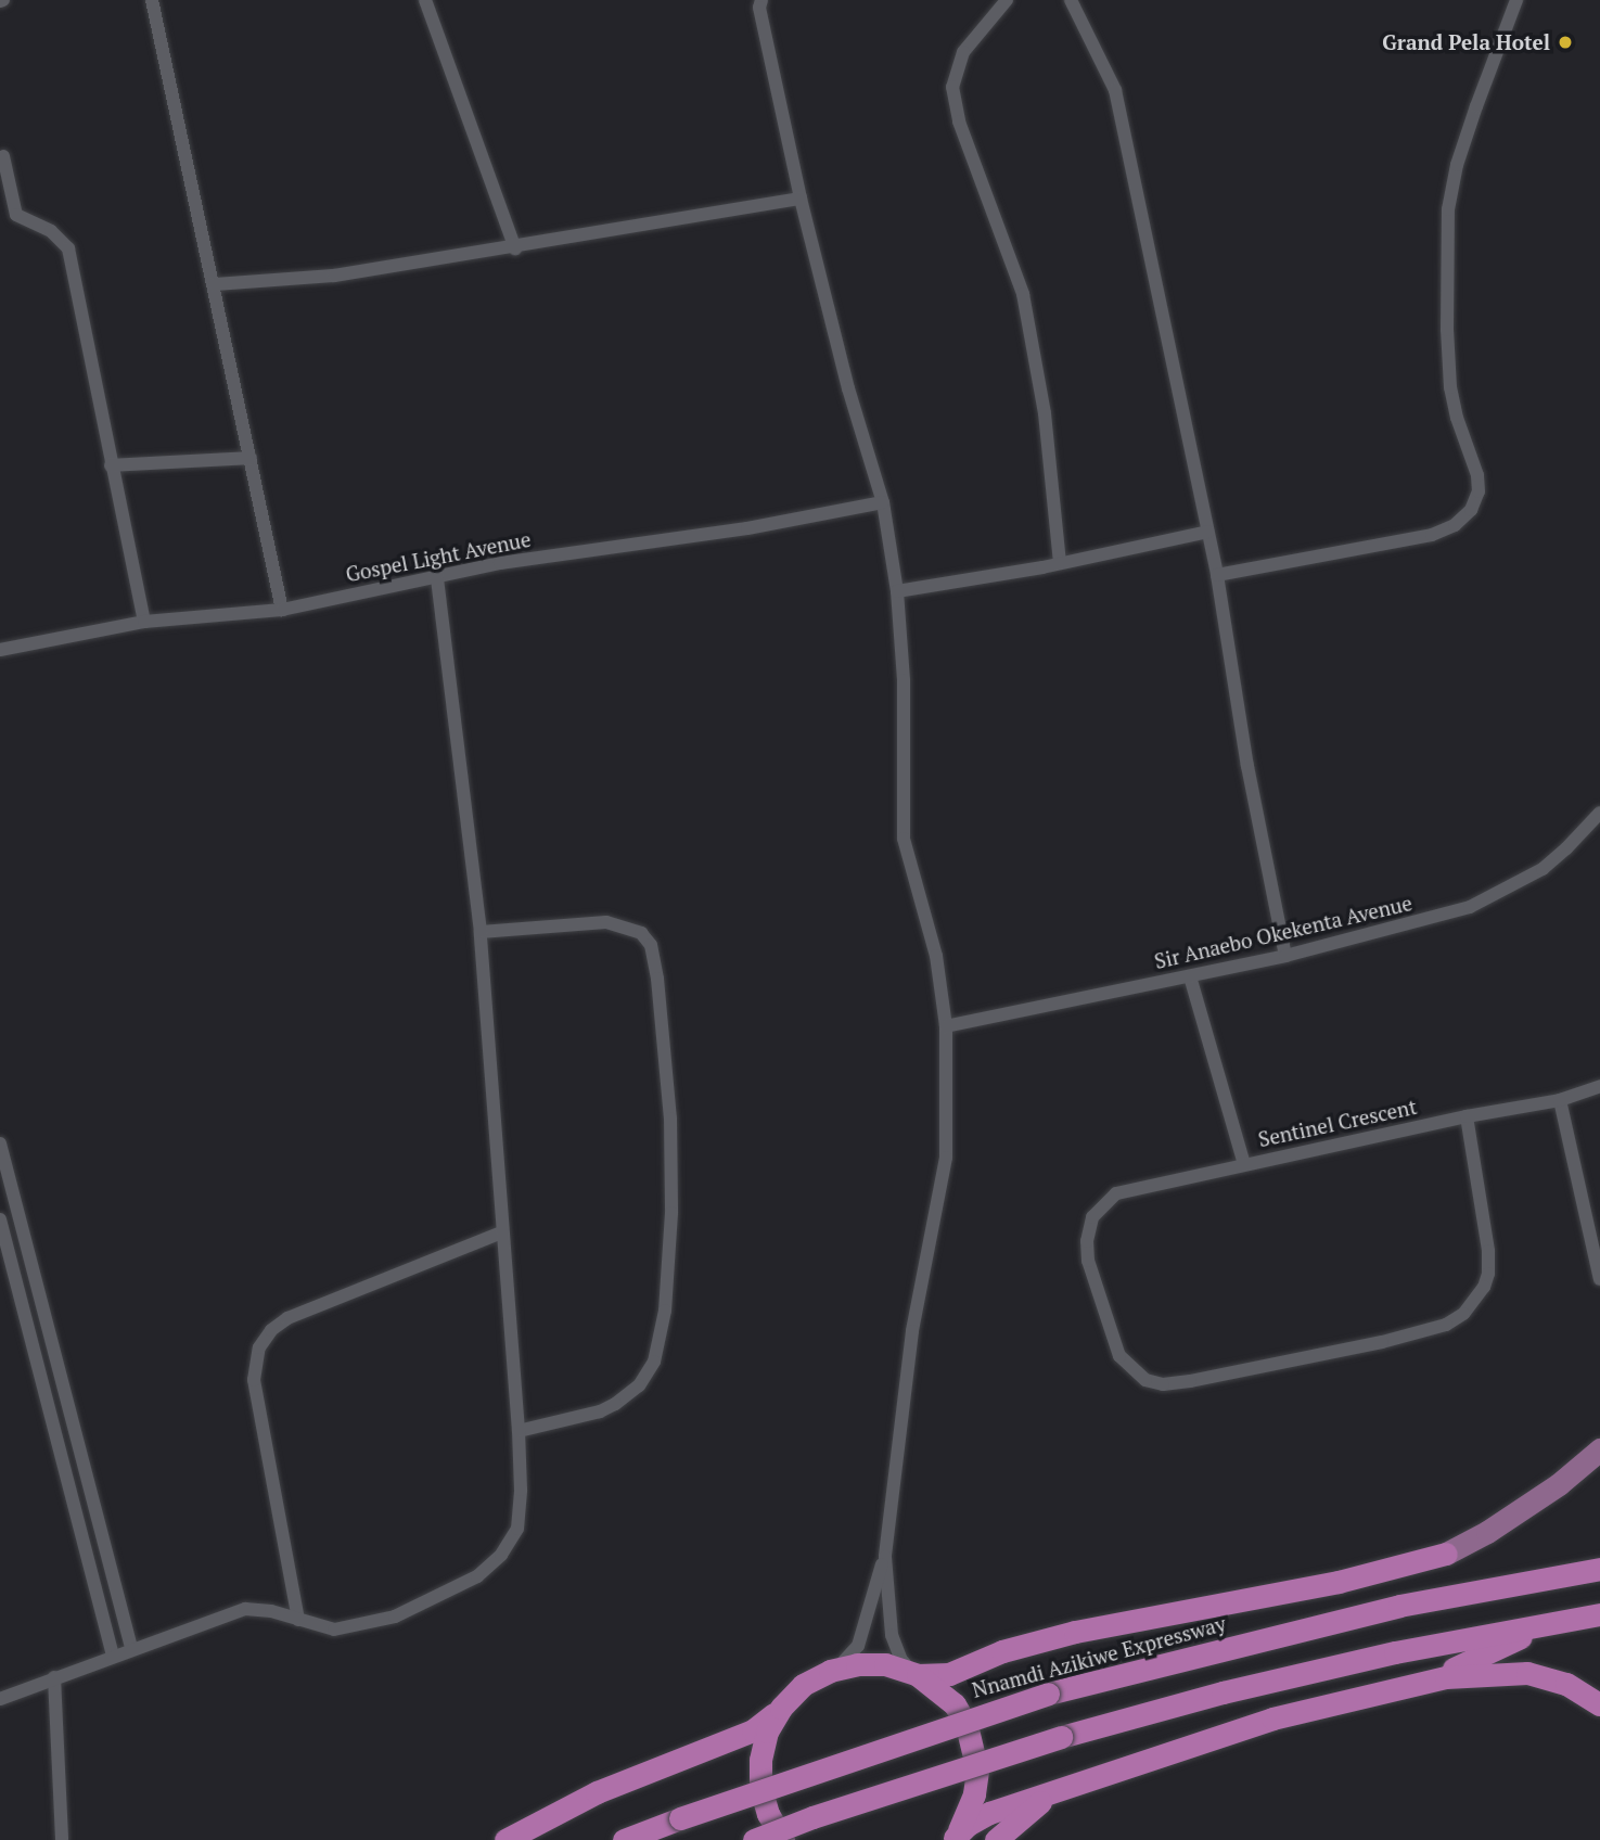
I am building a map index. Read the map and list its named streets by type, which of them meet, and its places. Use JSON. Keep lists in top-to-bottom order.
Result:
{
  "streets": {
    "highway": ["Nnamdi Azikiwe Expressway"],
    "street": ["Gospel Light Avenue", "Sir Anaebo Okekenta Avenue", "Sentinel Crescent"]
  },
  "places": ["Grand Pela Hotel"]
}
